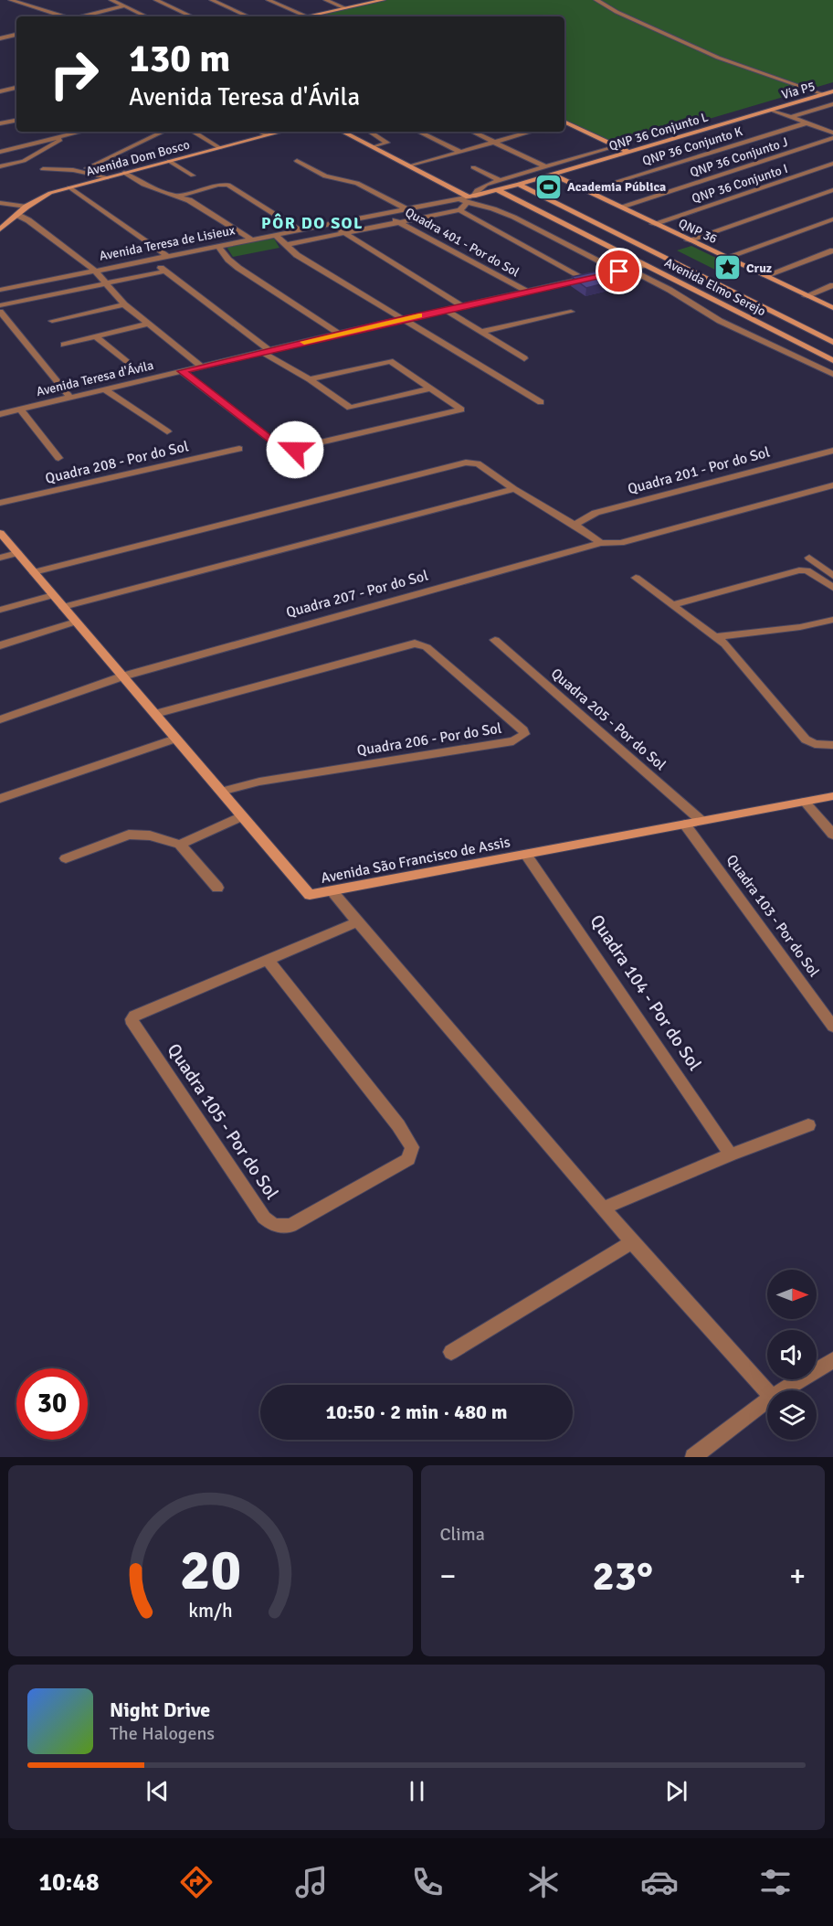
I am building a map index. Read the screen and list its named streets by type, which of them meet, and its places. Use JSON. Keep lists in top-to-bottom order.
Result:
{
  "streets": {
    "street": [
      "Via P5",
      "QNP 36 Conjunto L",
      "QNP 36 Conjunto K",
      "QNP 36 Conjunto J",
      "Avenida Dom Bosco",
      "QNP 36 Conjunto I",
      "QNP 36",
      "Quadra 401 - Por do Sol",
      "Avenida Teresa de Lisieux",
      "Avenida Elmo Serejo",
      "Avenida Teresa d'Ávila",
      "Quadra 208 - Por do Sol",
      "Quadra 201 - Por do Sol",
      "Quadra 207 - Por do Sol",
      "Quadra 205 - Por do Sol",
      "Quadra 206 - Por do Sol",
      "Avenida São Francisco de Assis",
      "Quadra 103 - Por do Sol",
      "Quadra 104 - Por do Sol",
      "Quadra 105 - Por do Sol"
    ]
  },
  "crossings": [
    ["Via P5", "QNP 36 Conjunto L"],
    ["QNP 36 Conjunto L", "QNP 36"],
    ["QNP 36 Conjunto K", "QNP 36"],
    ["QNP 36 Conjunto J", "QNP 36"],
    ["QNP 36 Conjunto I", "QNP 36"],
    ["Quadra 401 - Por do Sol", "Avenida Teresa de Lisieux"],
    ["Quadra 401 - Por do Sol", "Avenida Teresa d'Ávila"],
    ["Avenida Teresa d'Ávila", "Quadra 208 - Por do Sol"],
    ["Quadra 207 - Por do Sol", "Avenida São Francisco de Assis"],
    ["Quadra 205 - Por do Sol", "Avenida São Francisco de Assis"],
    ["Quadra 206 - Por do Sol", "Avenida São Francisco de Assis"],
    ["Avenida São Francisco de Assis", "Quadra 103 - Por do Sol"],
    ["Avenida São Francisco de Assis", "Quadra 104 - Por do Sol"]
  ],
  "districts": ["PÔR DO SOL"],
  "places": {
    "sports": ["Academia Pública"],
    "place": ["Cruz"]
  },
  "north": "right",
  "page": {
    "turn": ["130 m", "Avenida Teresa d'Ávila"],
    "limit": "30",
    "trip": "10:50 · 2 min · 480 m",
    "tile": "Clima",
    "heat": ["−", "23°", "+"],
    "song": ["Night Drive", "The Halogens"],
    "tabs": "10:48",
    "gauge": ["20", "km/h"]
  }
}
